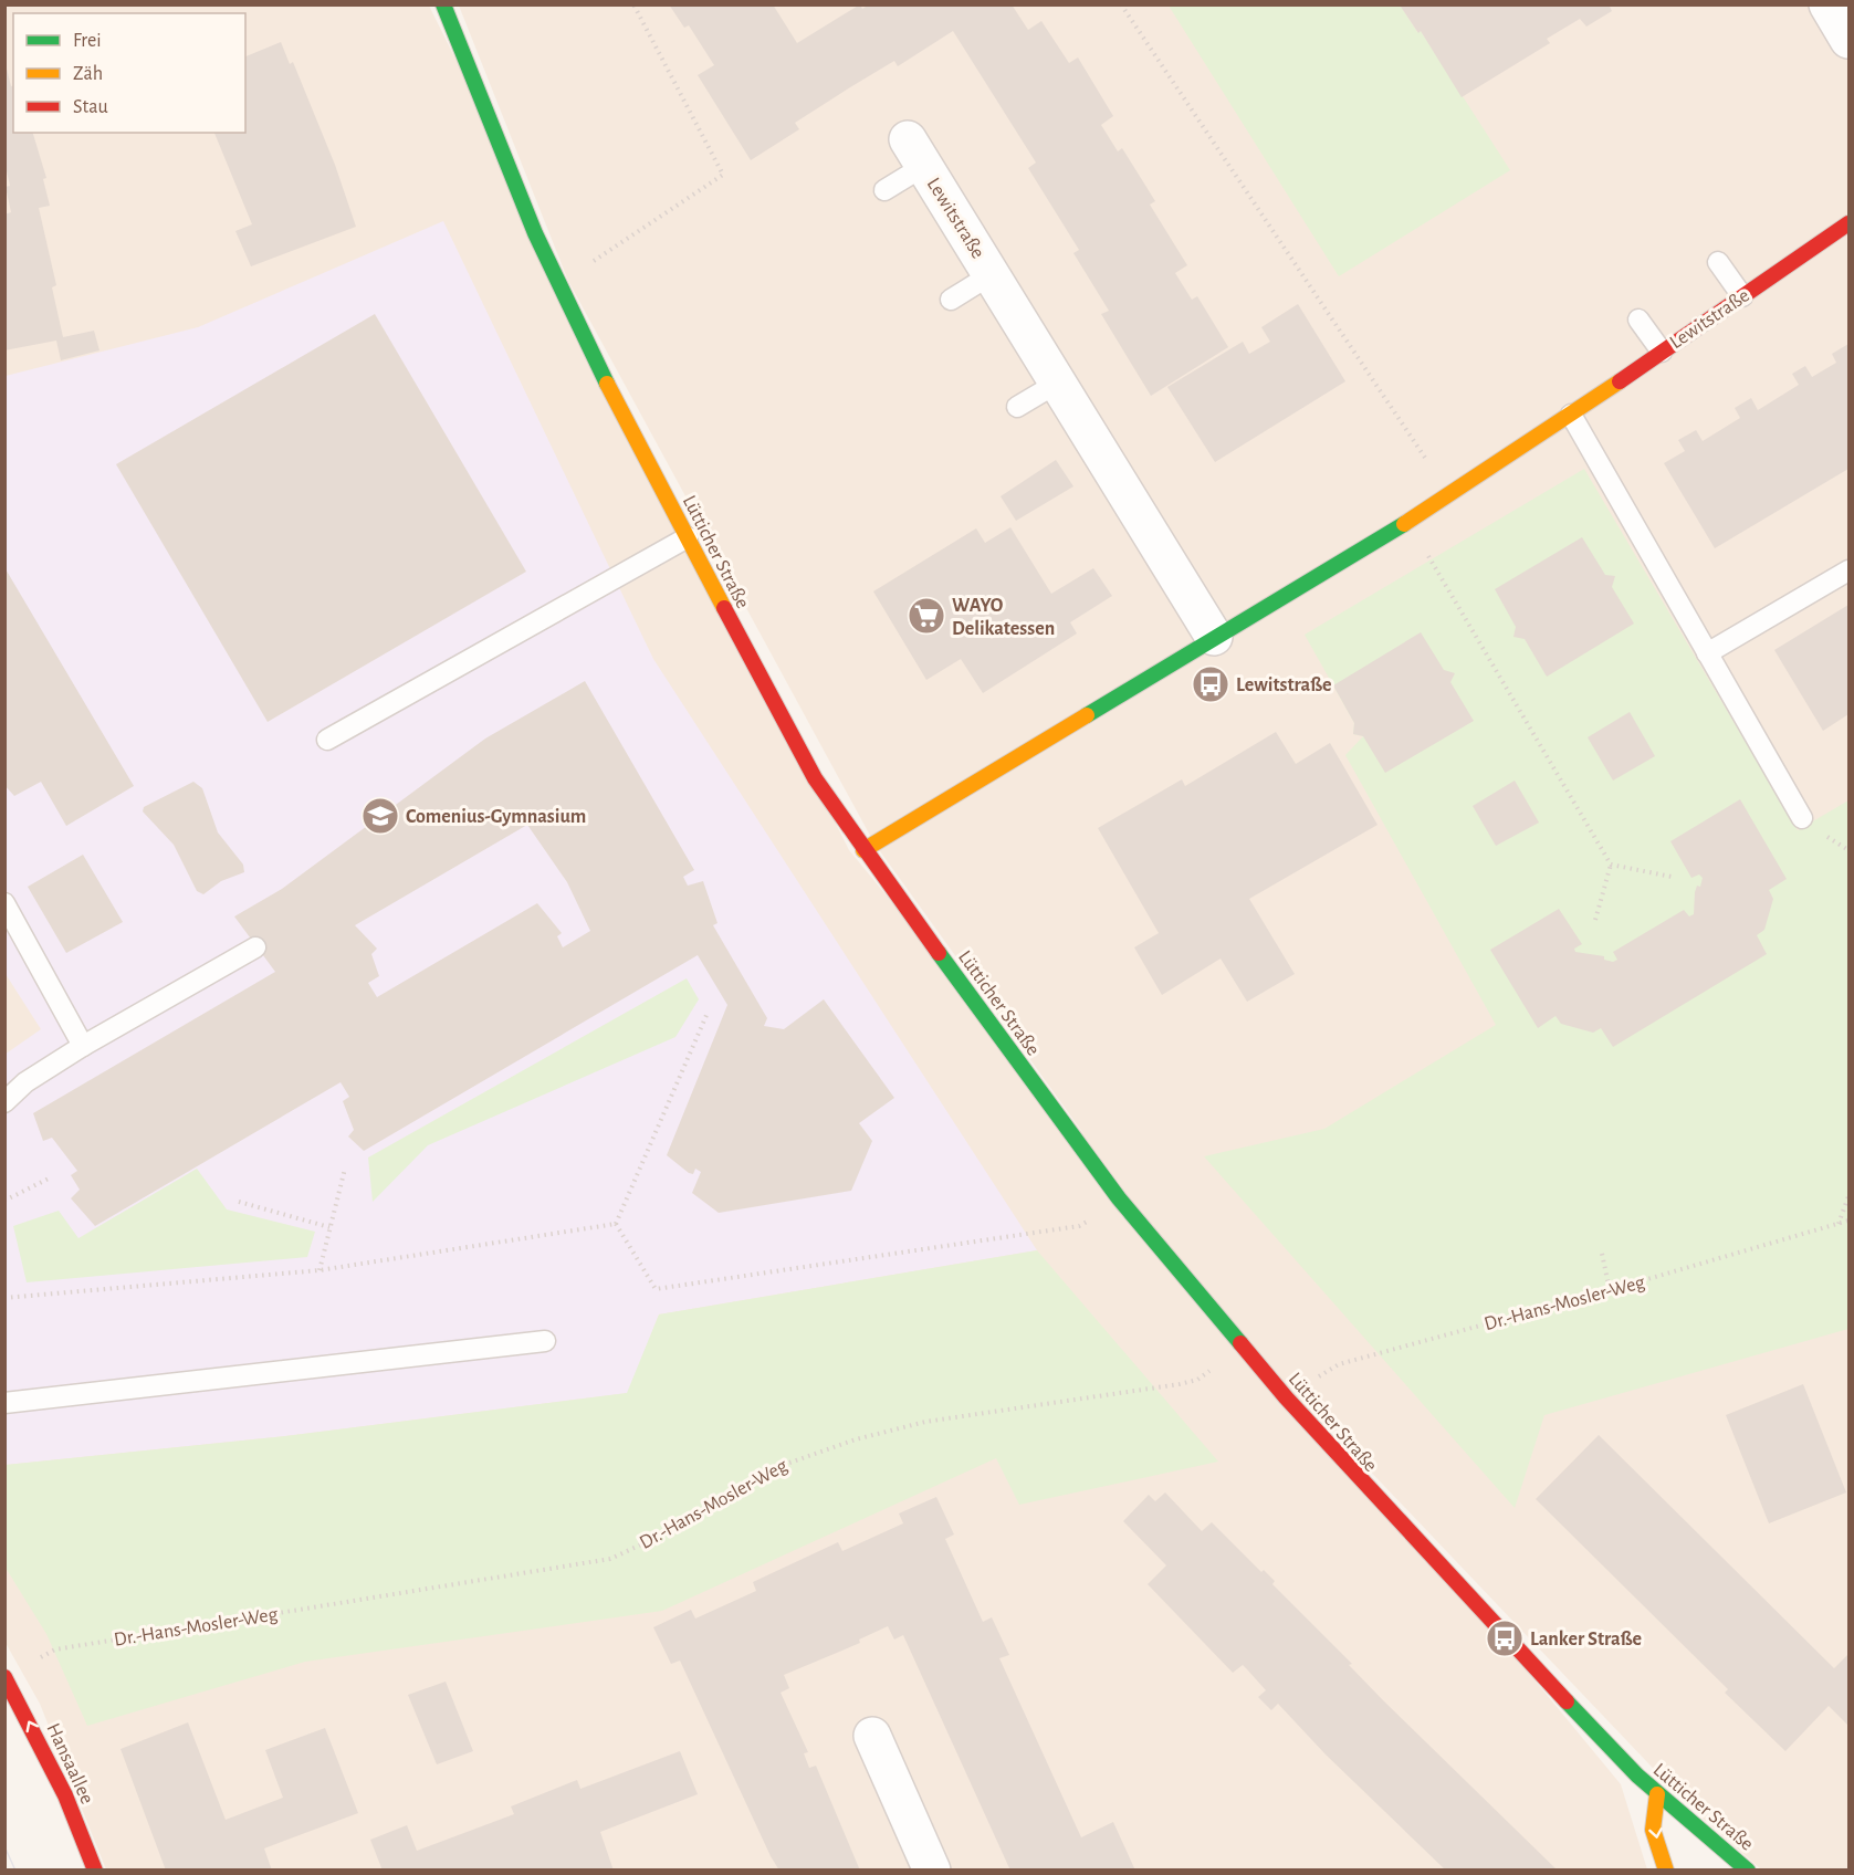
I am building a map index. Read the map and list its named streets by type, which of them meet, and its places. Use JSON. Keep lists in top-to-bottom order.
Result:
{
  "streets": {
    "main road": ["Lewitstraße", "Lütticher Straße", "Hansaallee"],
    "path": ["Dr.-Hans-Mosler-Weg"]
  },
  "crossings": [
    ["Lewitstraße", "Lütticher Straße"],
    ["Lütticher Straße", "Dr.-Hans-Mosler-Weg"]
  ],
  "one_way": ["Hansaallee"],
  "places": {
    "supermarket": ["WAYO Delikatessen"],
    "bus stop": ["Lewitstraße", "Lanker Straße"],
    "school or university": ["Comenius-Gymnasium"]
  },
  "legend": ["Frei", "Zäh", "Stau"]
}
